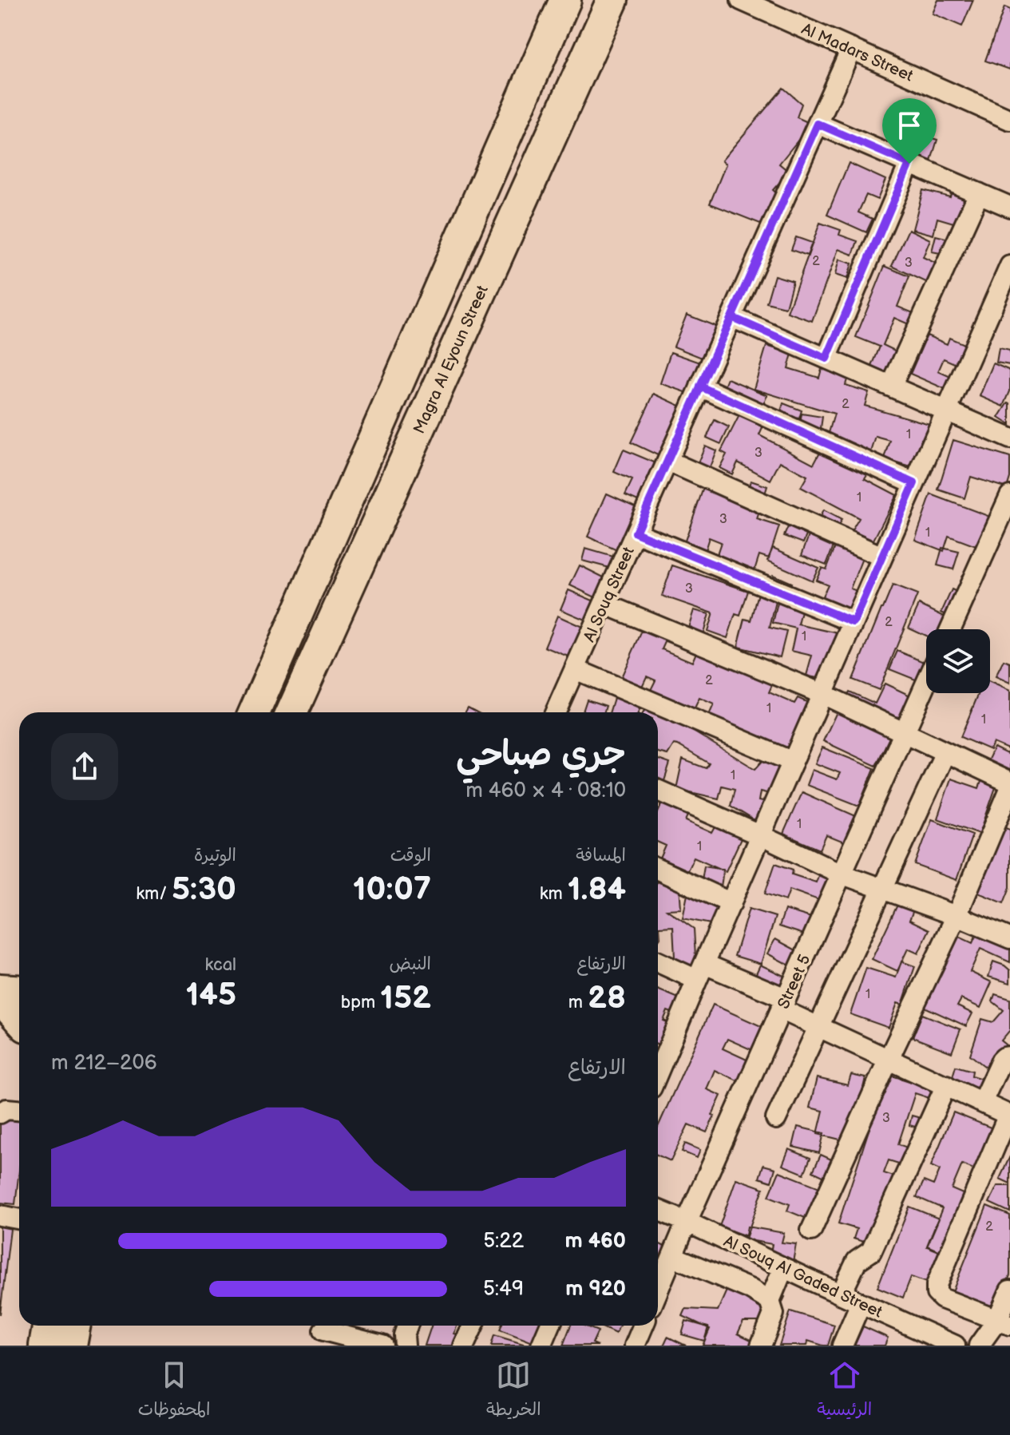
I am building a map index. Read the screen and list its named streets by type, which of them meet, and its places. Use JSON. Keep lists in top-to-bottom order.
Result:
{
  "streets": {
    "main road": ["Magra Al Eyoun Street"],
    "street": [
      "Al Madars Street",
      "Al Souq Street",
      "Street 5",
      "Al Souq Al Gaded Street"
    ]
  },
  "crossings": [
    ["Al Madars Street", "Al Souq Street"],
    ["Street 5", "Al Souq Al Gaded Street"]
  ],
  "house_numbers": [
    "2",
    "3",
    "2",
    "1",
    "3",
    "1",
    "3",
    "1",
    "3",
    "2",
    "1",
    "2",
    "1",
    "1",
    "1",
    "1",
    "1",
    "1",
    "3",
    "2"
  ],
  "page": {
    "heading": ["جري صباحي", "08:10 · 4 × 460 m"],
    "stats": [
      ["المسافة", "1.84 km"],
      ["الوقت", "10:07"],
      ["الوتيرة", "5:30 /km"],
      ["الارتفاع", "28 m"],
      ["النبض", "152 bpm"],
      ["kcal", "145"]
    ],
    "chart": ["الارتفاع", "206–212 m"],
    "list": [
      {
        "name": "460 m",
        "note": "5:22"
      },
      {
        "name": "920 m",
        "note": "5:49"
      }
    ],
    "tabs": ["الرئيسية", "الخريطة", "المحفوظات"]
  }
}
